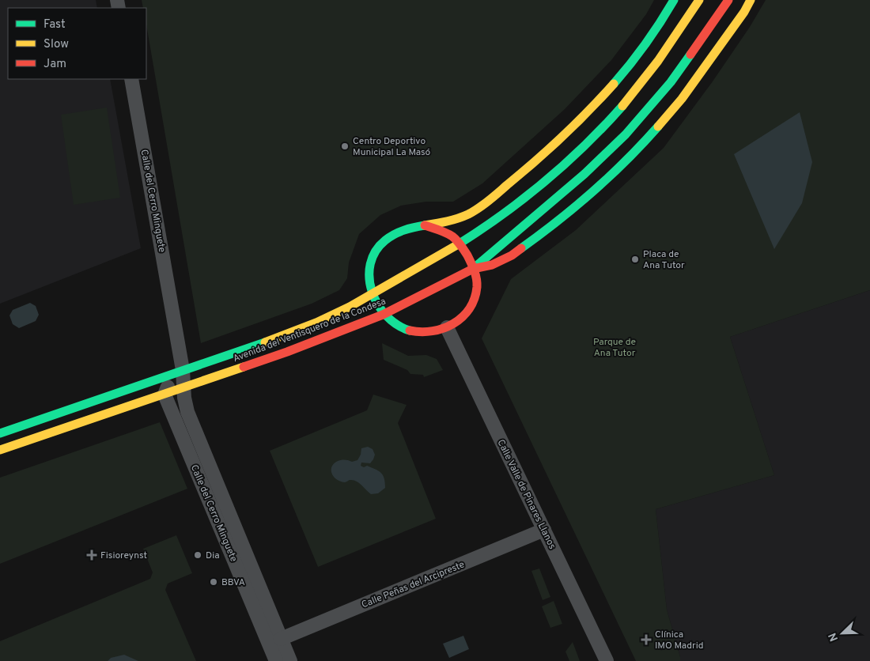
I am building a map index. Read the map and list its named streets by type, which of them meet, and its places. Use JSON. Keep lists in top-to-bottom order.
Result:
{
  "streets": {
    "main road": ["Avenida del Ventisquero de la Condesa"],
    "street": ["Calle del Cerro Minguete", "Calle Valle de Pinares Llanos", "Calle Peñas del Arcipreste"]
  },
  "crossings": [
    ["Calle del Cerro Minguete", "Avenida del Ventisquero de la Condesa"],
    ["Calle del Cerro Minguete", "Calle Peñas del Arcipreste"],
    ["Calle Valle de Pinares Llanos", "Calle Peñas del Arcipreste"]
  ],
  "parks": ["Parque de Ana Tutor"],
  "places": {
    "other": [
      "Centro Deportivo Municipal La Masó",
      "Placa de Ana Tutor",
      "Dia",
      "BBVA"
    ],
    "health": ["Fisioreynst", "Clínica IMO Madrid"]
  },
  "legend": ["Fast", "Slow", "Jam"],
  "north": "bottom left"
}
